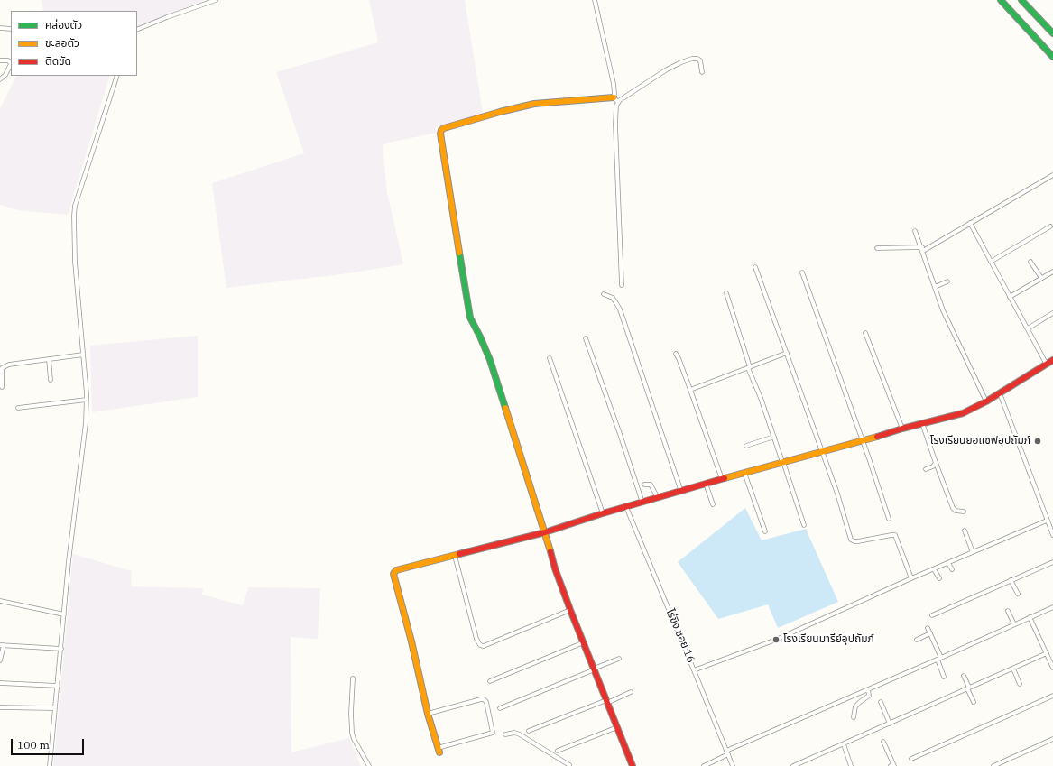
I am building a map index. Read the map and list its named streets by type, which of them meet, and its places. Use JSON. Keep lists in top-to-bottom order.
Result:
{
  "streets": {
    "street": ["ไร่ขิง ซอย 16"]
  },
  "places": ["โรงเรียนยอแซฟอุปถัมภ์", "โรงเรียนมารีย์อุปถัมภ์"],
  "legend": ["คล่องตัว", "ชะลอตัว", "ติดขัด"],
  "scale_bar": "100 m"
}
